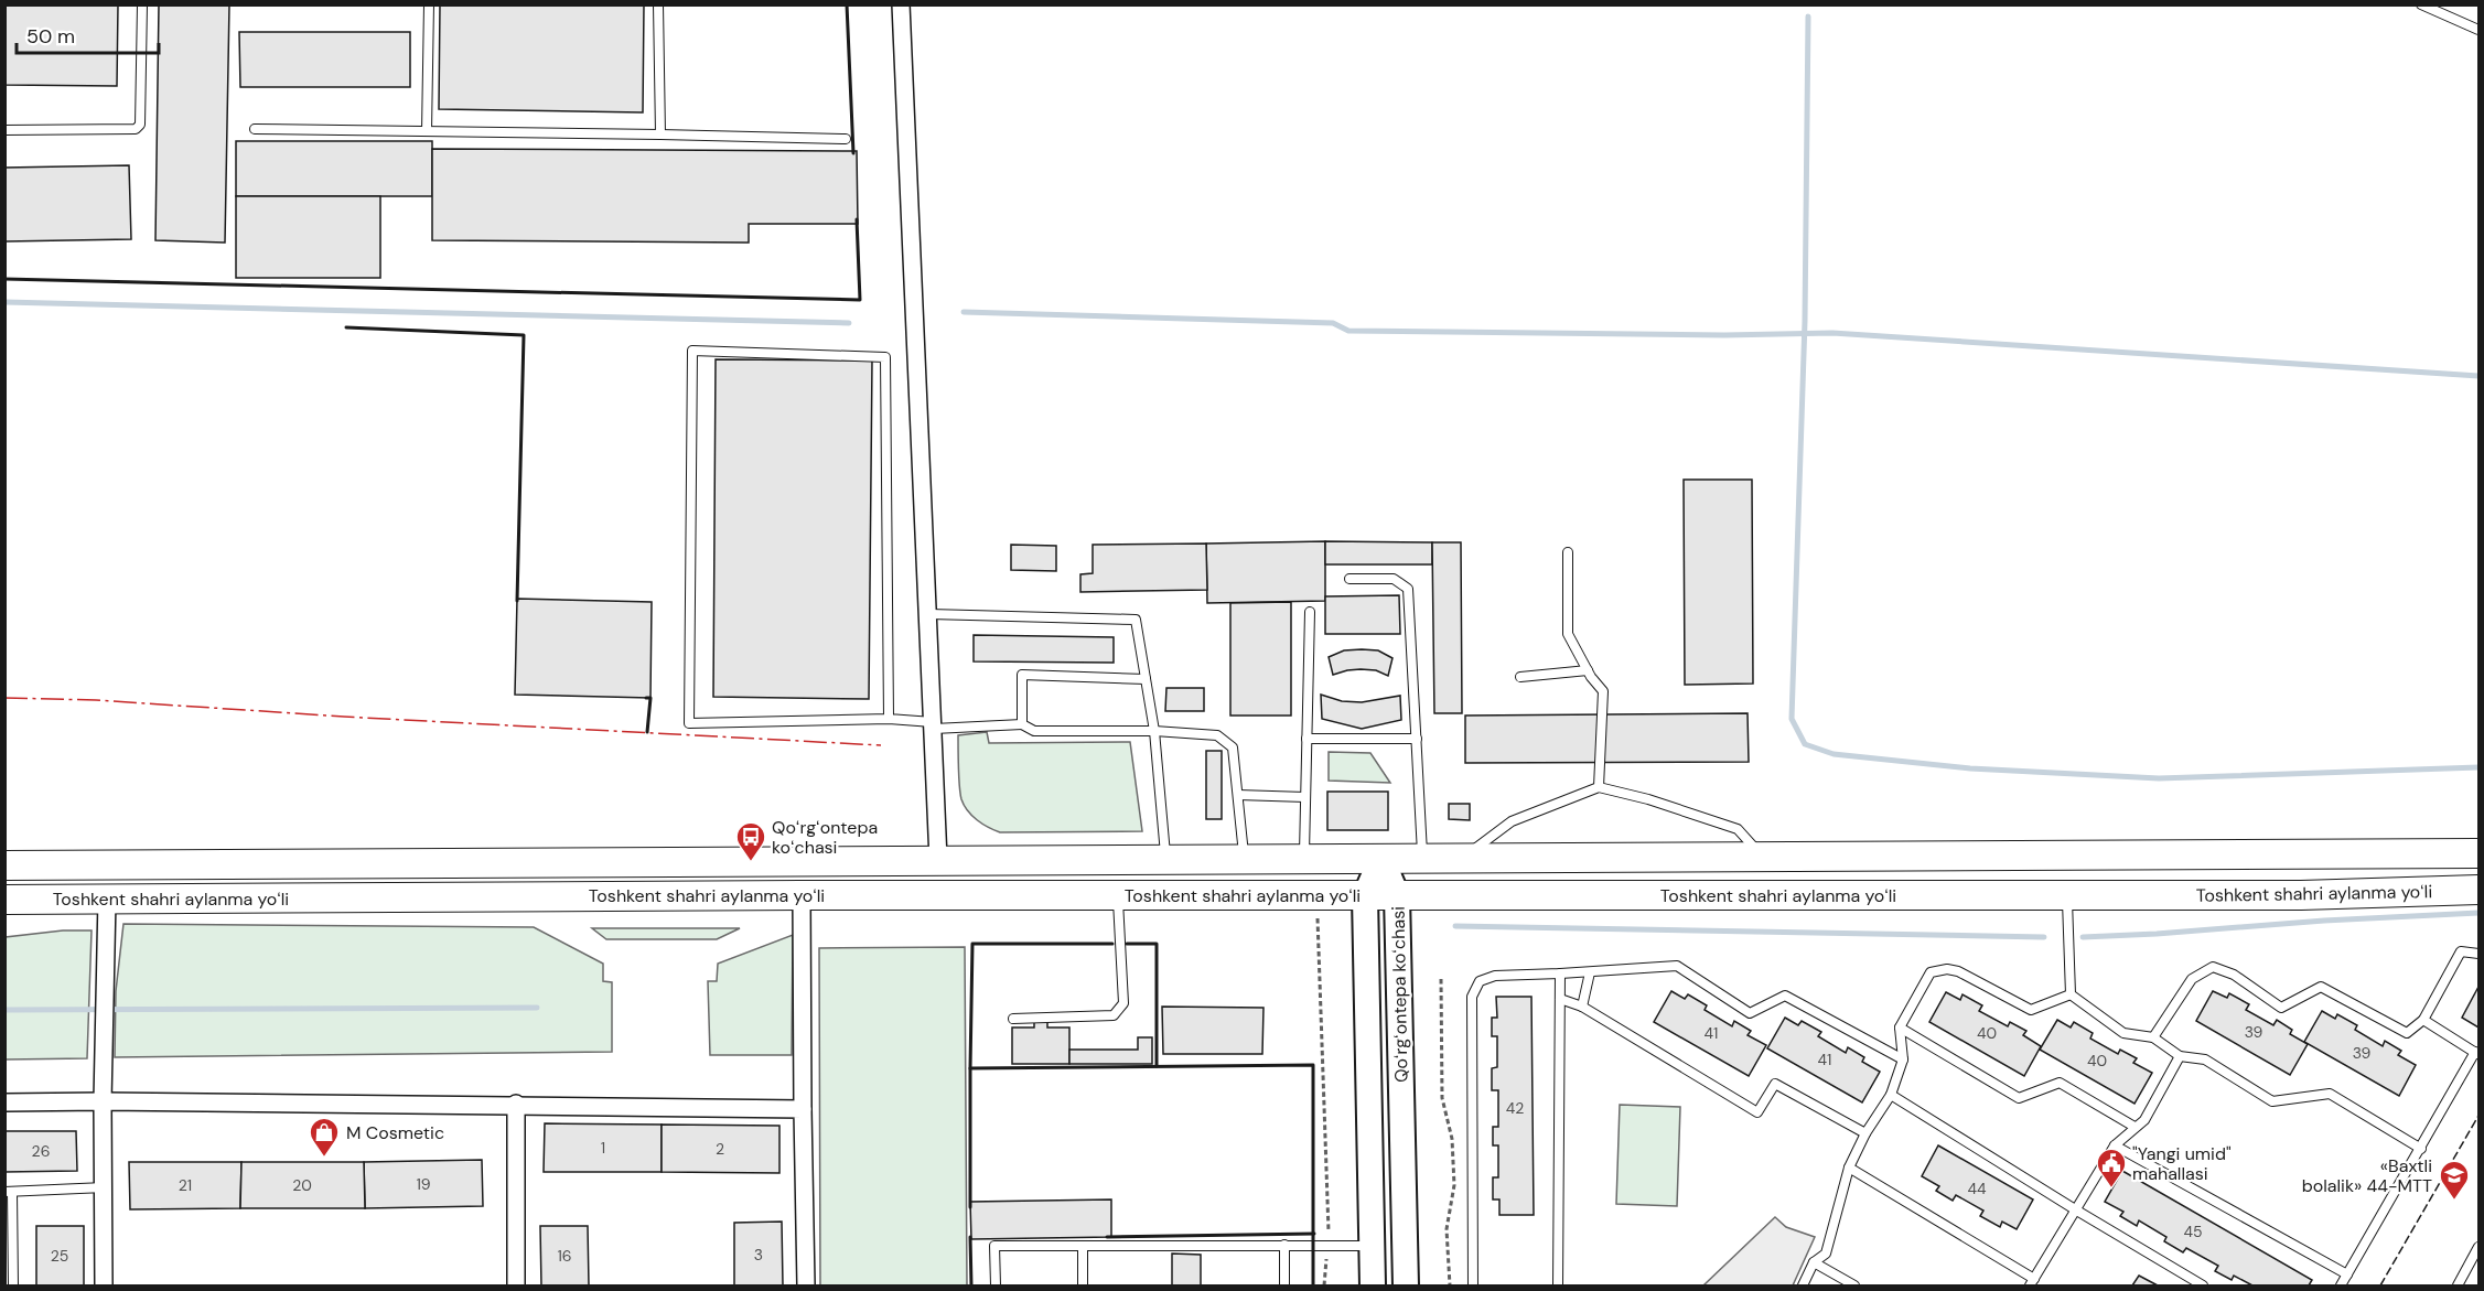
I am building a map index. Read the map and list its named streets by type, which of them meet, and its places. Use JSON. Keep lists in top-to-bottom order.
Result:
{
  "streets": {
    "highway": ["Toshkent shahri aylanma yoʻli"],
    "main road": ["Qoʻrgʻontepa koʻchasi"]
  },
  "crossings": [
    ["Toshkent shahri aylanma yoʻli", "Qoʻrgʻontepa koʻchasi"]
  ],
  "places": {
    "bus stop": ["Qoʻrgʻontepa koʻchasi"],
    "shop": ["M Cosmetic"],
    "public building": ["\"Yangi umid\" mahallasi"],
    "school or university": ["«Baxtli bolalik» 44-MTT"]
  },
  "house_numbers": [
    "39",
    "41",
    "40",
    "39",
    "41",
    "40",
    "42",
    "1",
    "2",
    "26",
    "19",
    "21",
    "20",
    "44",
    "45",
    "3",
    "25",
    "16"
  ],
  "scale_bar": "50 m"
}
